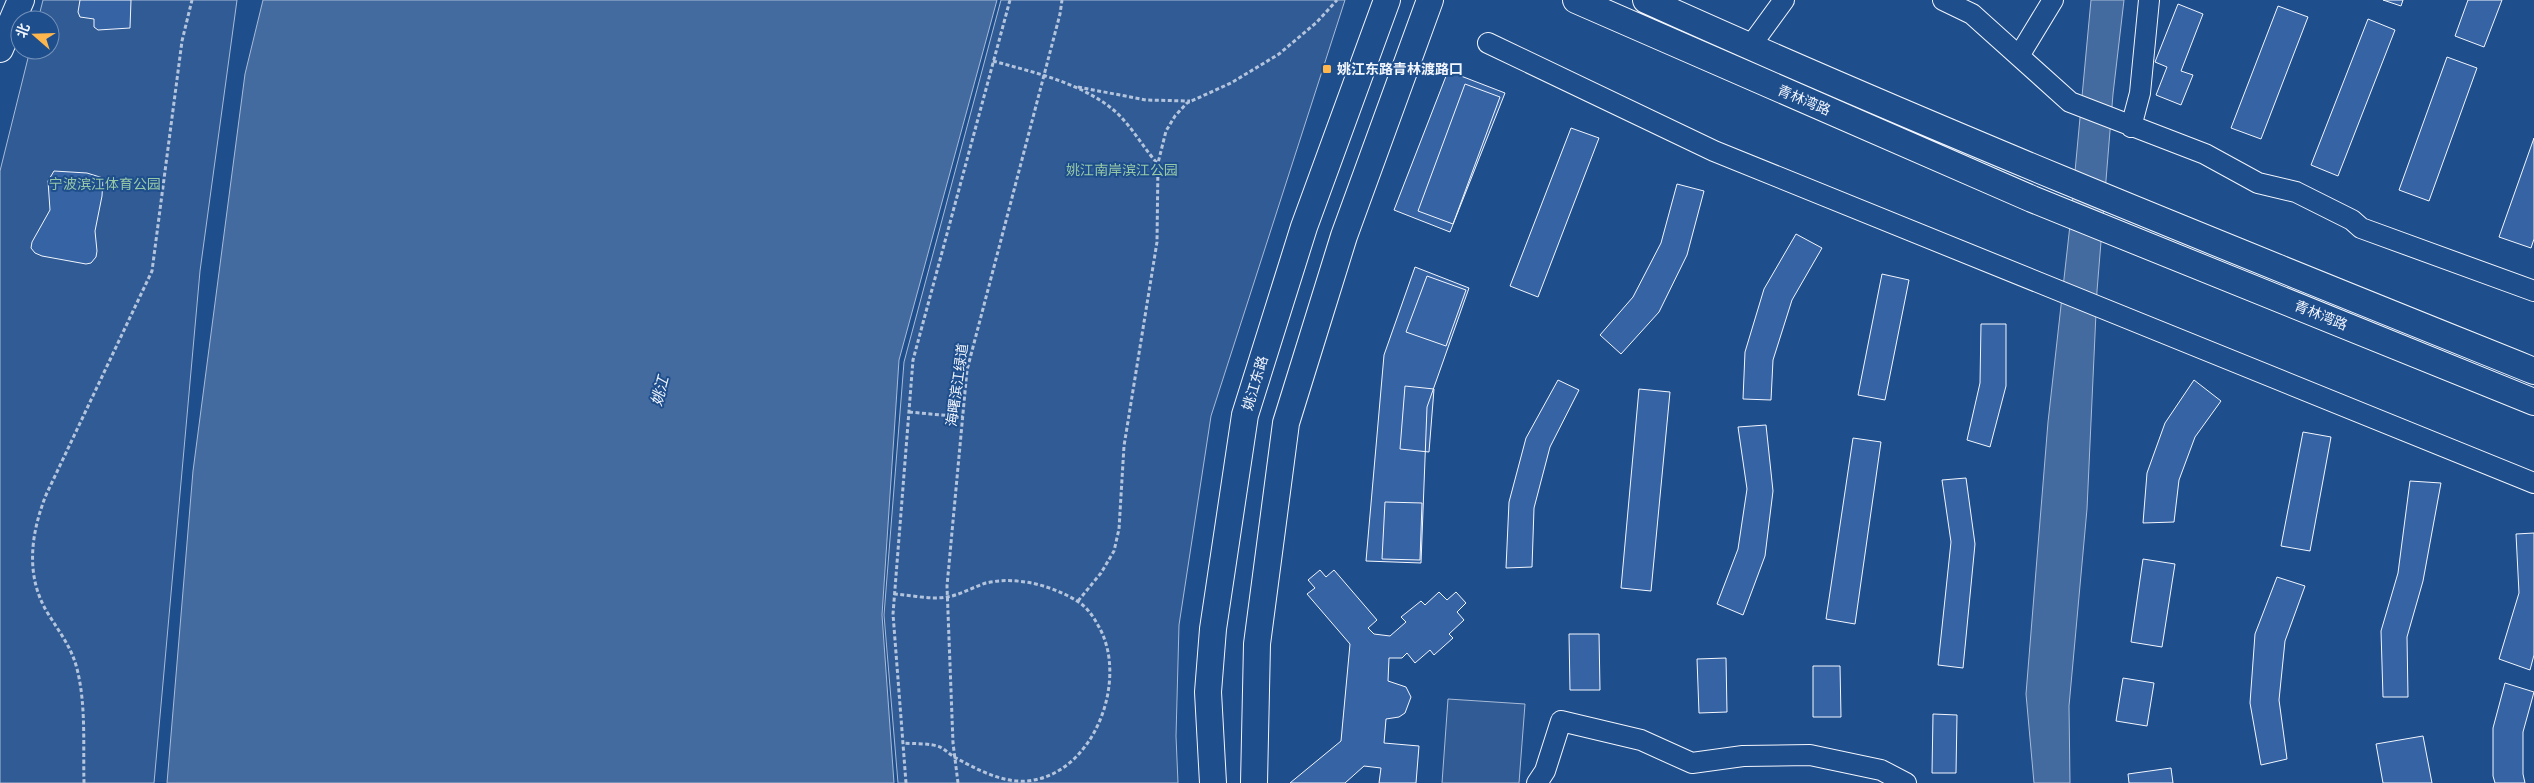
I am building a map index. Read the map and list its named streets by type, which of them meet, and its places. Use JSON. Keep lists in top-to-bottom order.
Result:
{
  "streets": {
    "main road": ["青林湾路", "姚江东路"],
    "path": ["海曙滨江绿道"]
  },
  "water": ["姚江"],
  "parks": ["姚江南岸滨江公园", "宁波滨江体育公园"],
  "places": {
    "transit": ["姚江东路青林渡路口"]
  },
  "north": "left"
}
